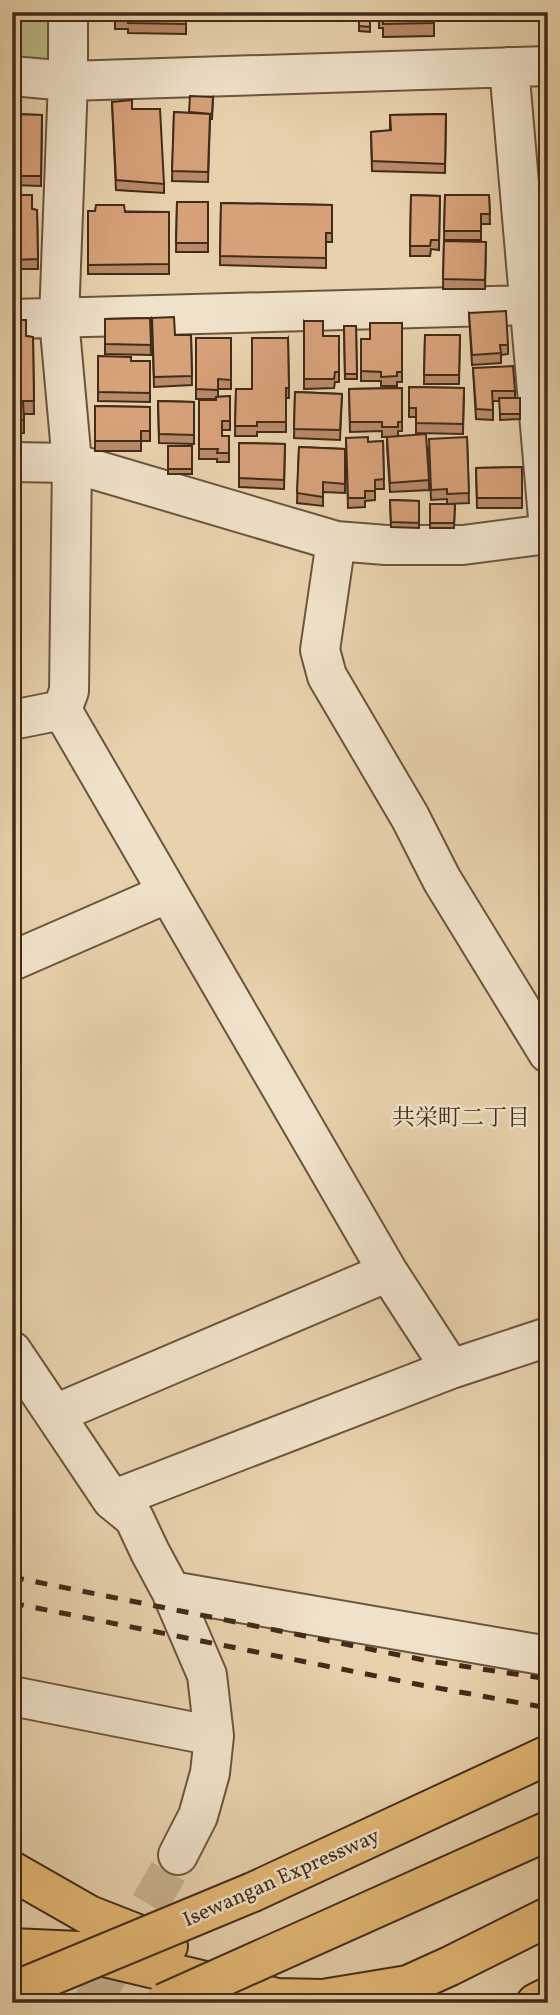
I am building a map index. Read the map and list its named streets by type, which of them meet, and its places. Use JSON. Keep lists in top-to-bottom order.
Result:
{
  "streets": {
    "highway": ["Isewangan Expressway"]
  },
  "districts": ["共栄町二丁目"]
}
